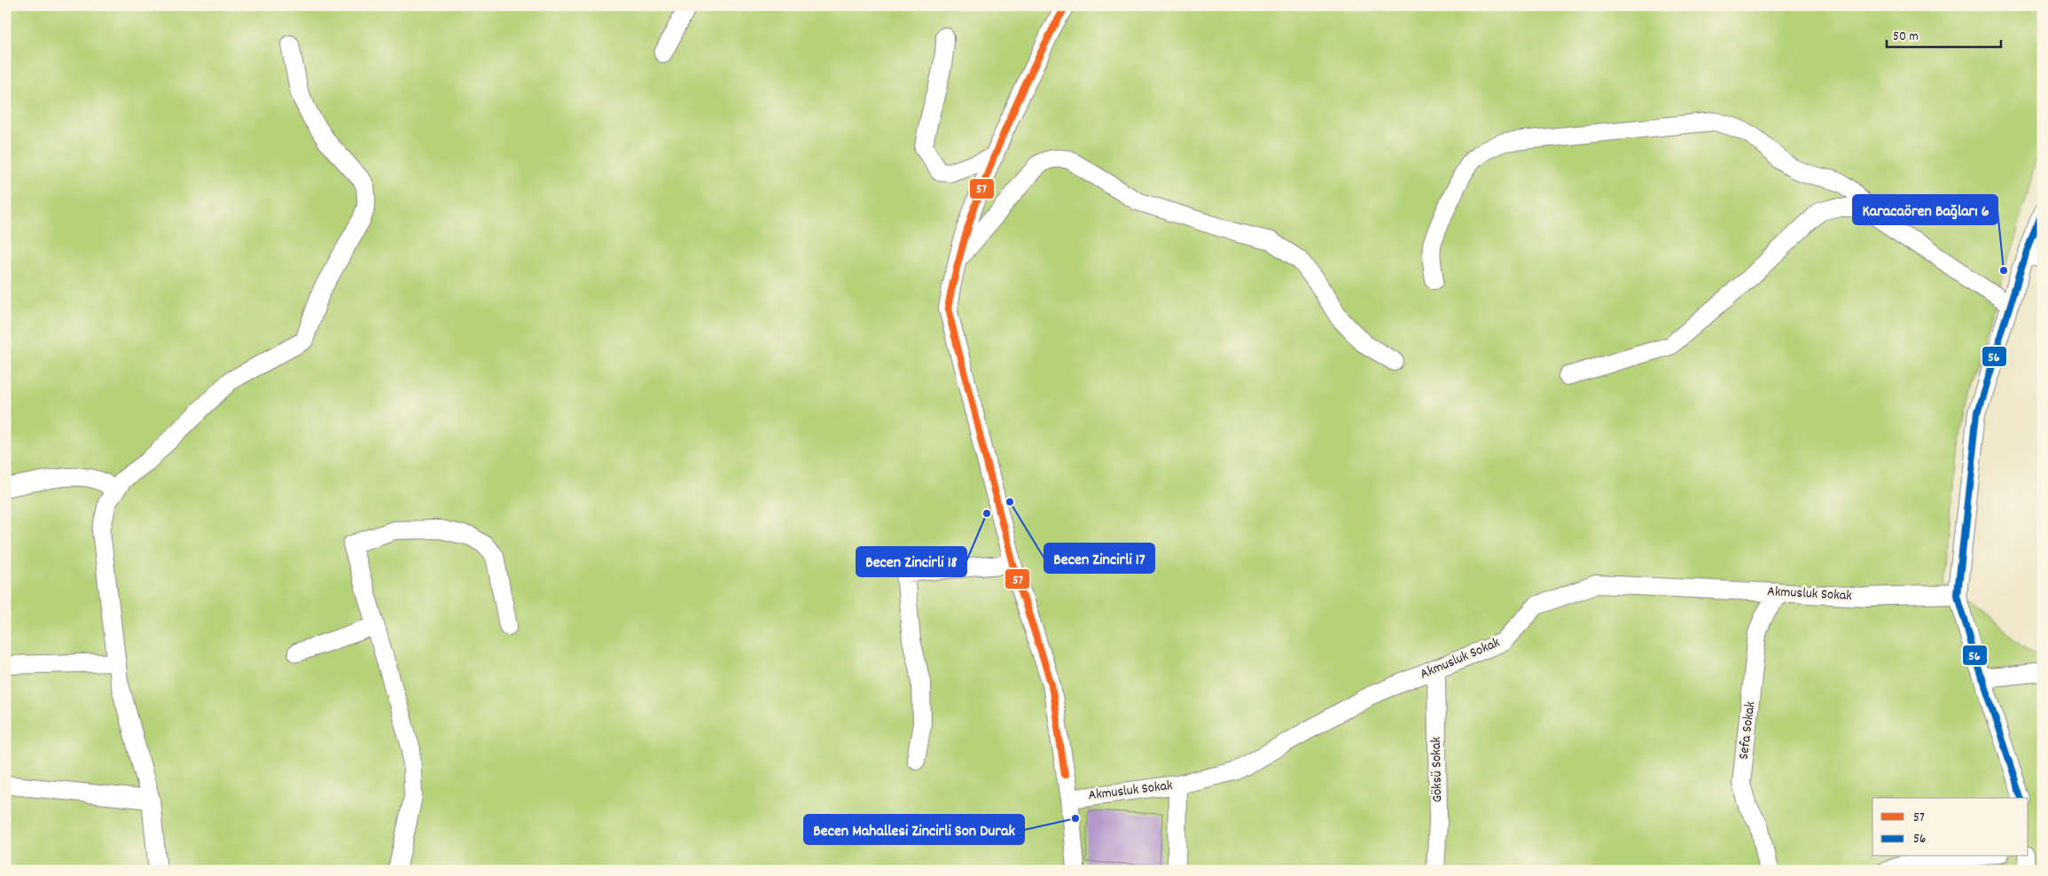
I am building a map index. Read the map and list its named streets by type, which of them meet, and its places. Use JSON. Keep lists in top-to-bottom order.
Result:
{
  "streets": {
    "street": ["Akmusluk Sokak", "Sefa Sokak", "Göksü Sokak"]
  },
  "crossings": [
    ["Akmusluk Sokak", "Sefa Sokak"],
    ["Akmusluk Sokak", "Göksü Sokak"]
  ],
  "places": [
    "Karacaören Bağları 6",
    "Becen Zincirli 17",
    "Becen Zincirli 18",
    "Becen Mahallesi Zincirli Son Durak"
  ],
  "lines": ["transit line 57", "transit line 56"],
  "legend": ["57", "56"],
  "scale_bar": "50 m"
}
